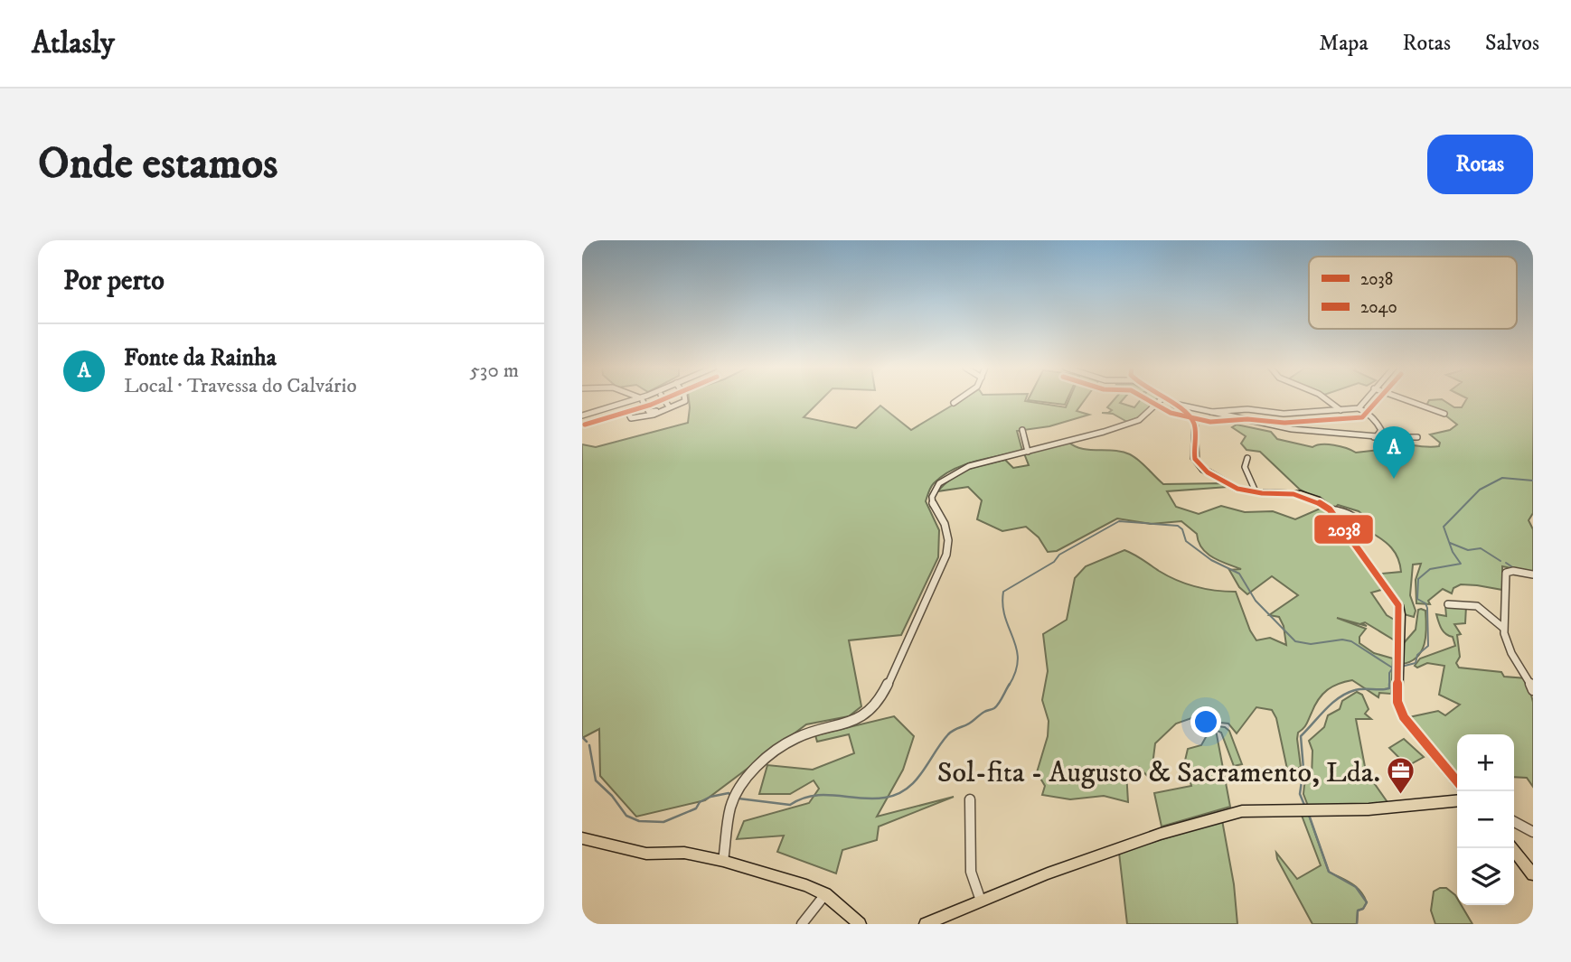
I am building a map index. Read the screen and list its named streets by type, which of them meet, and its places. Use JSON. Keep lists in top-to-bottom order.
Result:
{
  "places": {
    "office": ["Sol-fita - Augusto & Sacramento, Lda."]
  },
  "lines": ["transit line 2038", "transit line 2040"],
  "legend": ["2038", "2040"],
  "page": {
    "header": "Atlasly",
    "nav": ["Mapa", "Rotas", "Salvos"],
    "buttons": "Rotas",
    "title": "Onde estamos",
    "heading": "Por perto",
    "list": [
      {
        "mark": "A",
        "name": "Fonte da Rainha",
        "note": "Local · Travessa do Calvário",
        "value": "530 m"
      }
    ],
    "pins": "A",
    "map_buttons": ["+", "−"]
  }
}
